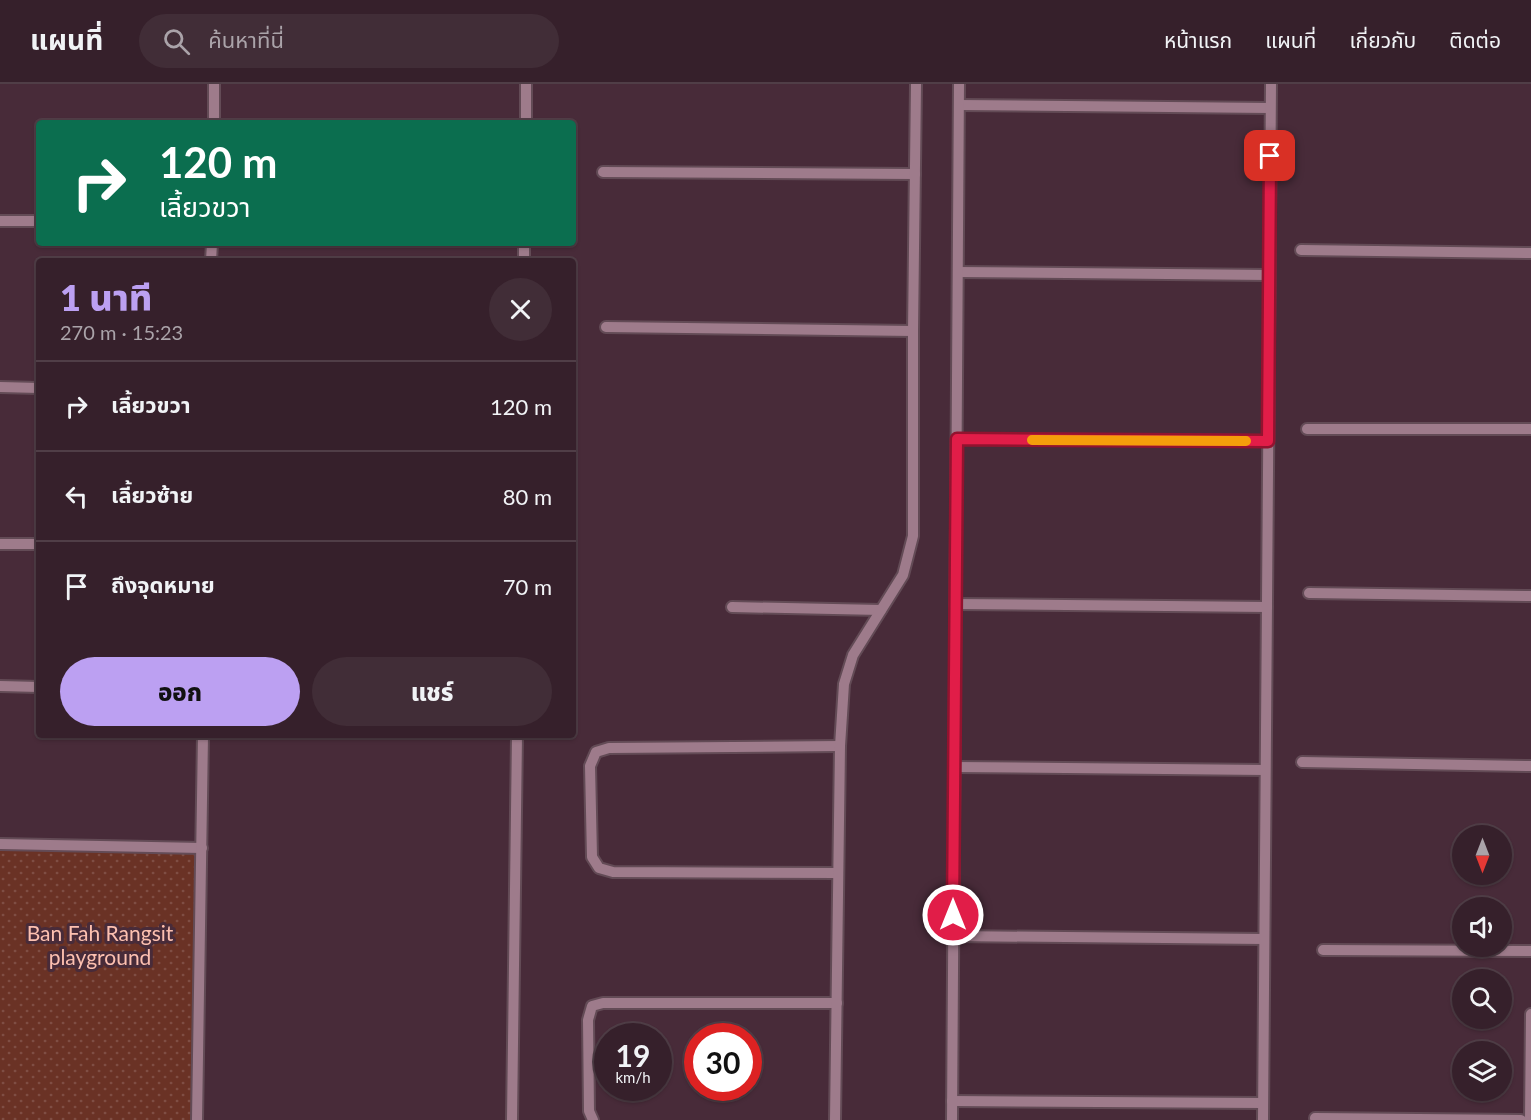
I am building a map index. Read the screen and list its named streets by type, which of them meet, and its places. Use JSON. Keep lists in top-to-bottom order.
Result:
{
  "parks": ["Ban Fah Rangsit playground"],
  "north": "bottom",
  "page": {
    "header": "แผนที่",
    "search": "ค้นหาที่นี่",
    "nav": [
      "หน้าแรก",
      "แผนที่",
      "เกี่ยวกับ",
      "ติดต่อ"
    ],
    "turn": ["120 m", "เลี้ยวขวา"],
    "heading": ["1 นาที", "270 m · 15:23"],
    "list": [
      {
        "name": "เลี้ยวขวา",
        "value": "120 m"
      },
      {
        "name": "เลี้ยวซ้าย",
        "value": "80 m"
      },
      {
        "name": "ถึงจุดหมาย",
        "value": "70 m"
      }
    ],
    "buttons": ["ออก", "แชร์"],
    "speed": "19 km/h",
    "limit": "30"
  }
}
